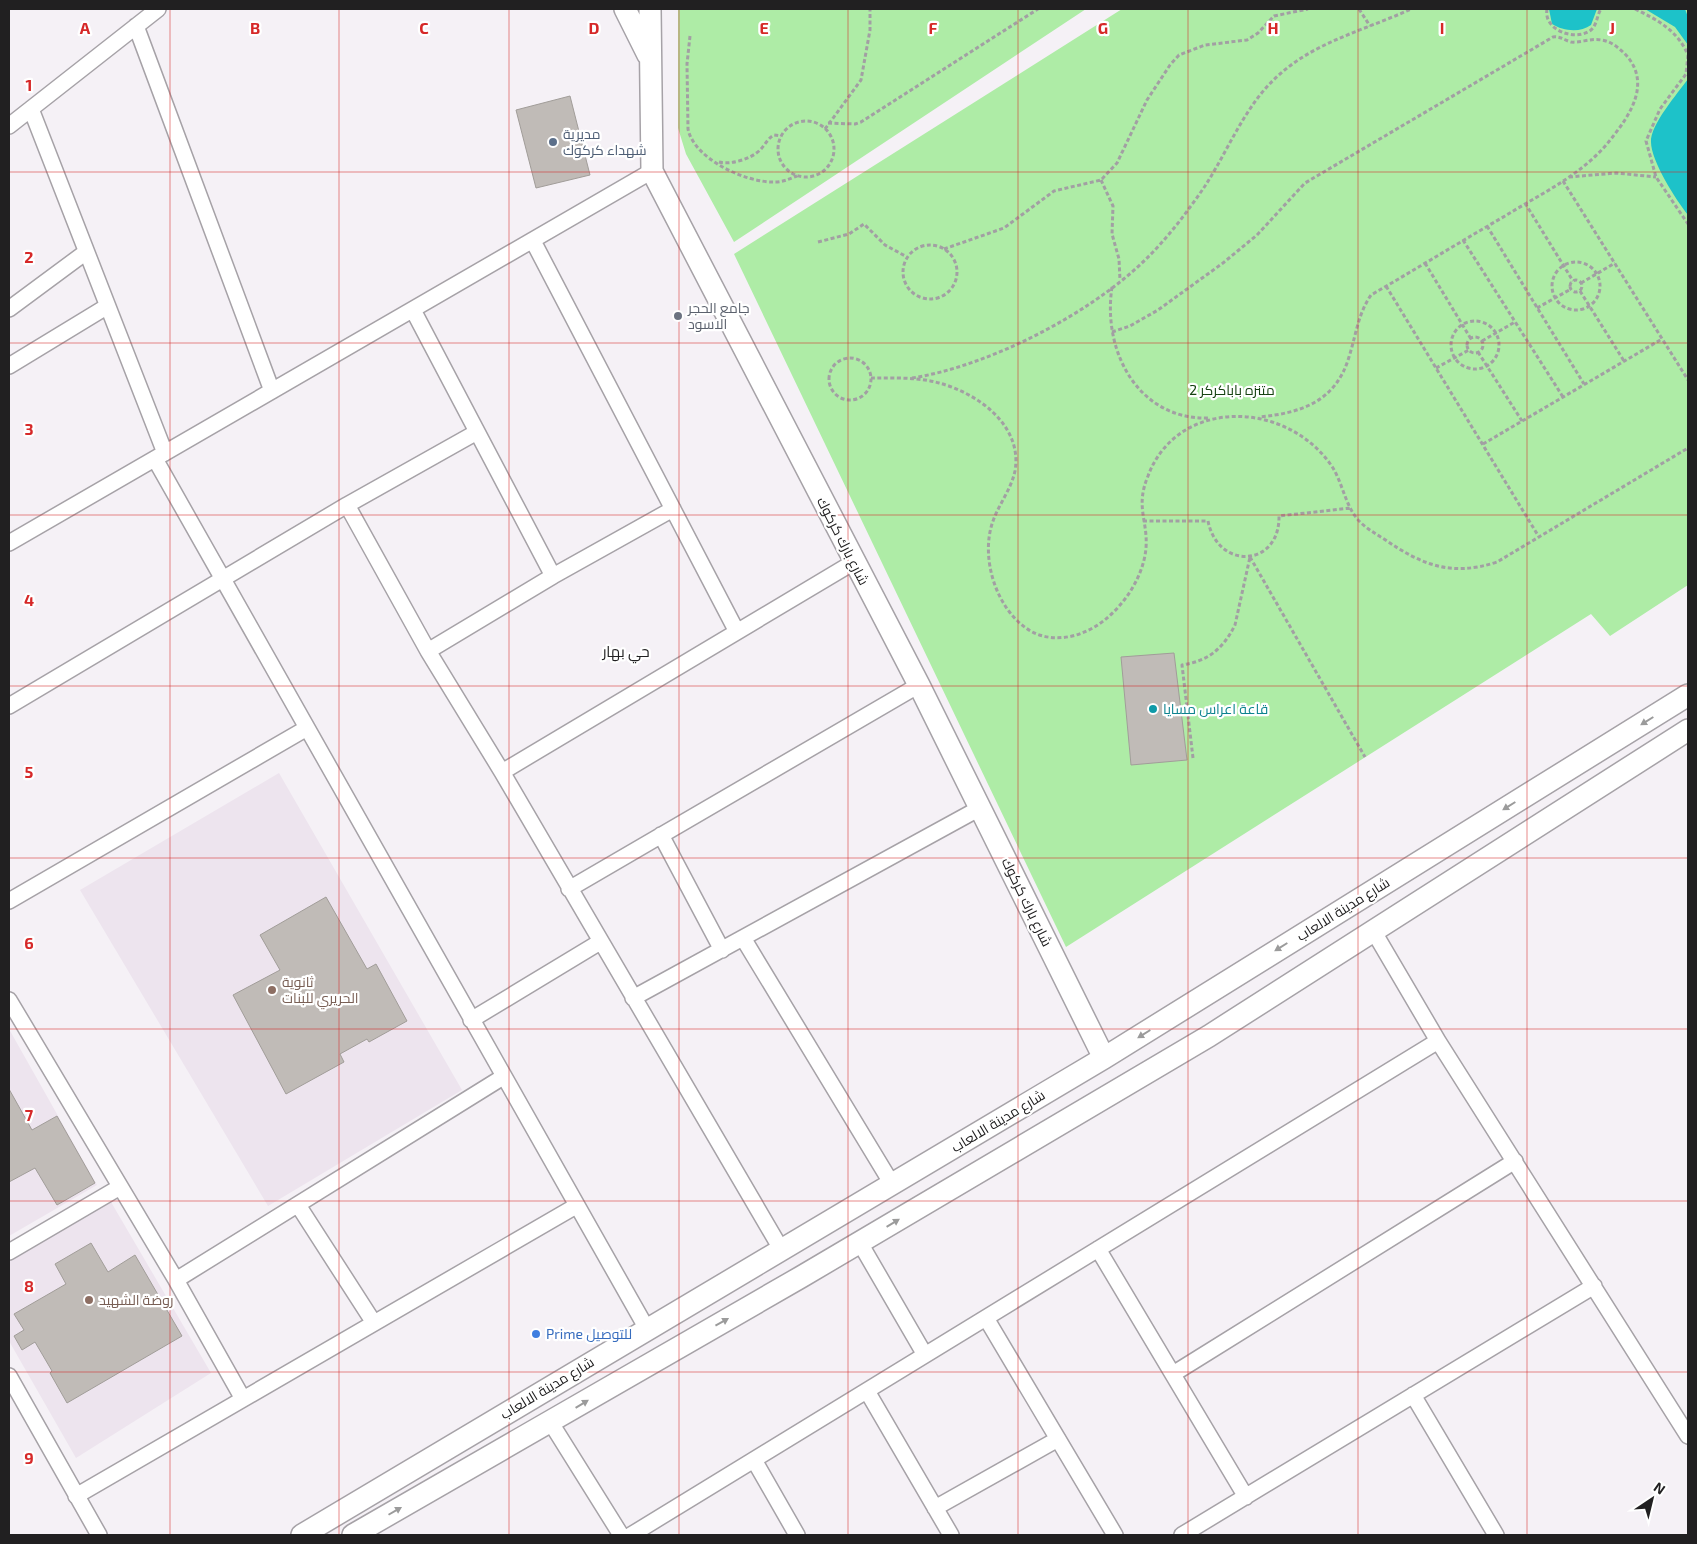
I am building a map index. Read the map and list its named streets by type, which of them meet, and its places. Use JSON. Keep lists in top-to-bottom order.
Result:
{
  "streets": {
    "main road": ["شارع بارك كركوك", "شارع مدينة الالعاب"]
  },
  "crossings": [
    ["شارع بارك كركوك", "شارع مدينة الالعاب"]
  ],
  "districts": ["حي بهار"],
  "parks": ["متنزه باباكركر 2"],
  "places": [
    "مديرية شهداء كركوك",
    "جامع الحجر الاسود",
    "قاعة اعراس مسايا",
    "ثانوية الحريري للبنات",
    "روضة الشهيد",
    "Prime للتوصيل"
  ],
  "north": "top right",
  "grid": {
    "columns": [
      "A",
      "B",
      "C",
      "D",
      "E",
      "F",
      "G",
      "H",
      "I",
      "J"
    ],
    "rows": [
      "1",
      "2",
      "3",
      "4",
      "5",
      "6",
      "7",
      "8",
      "9"
    ]
  }
}
